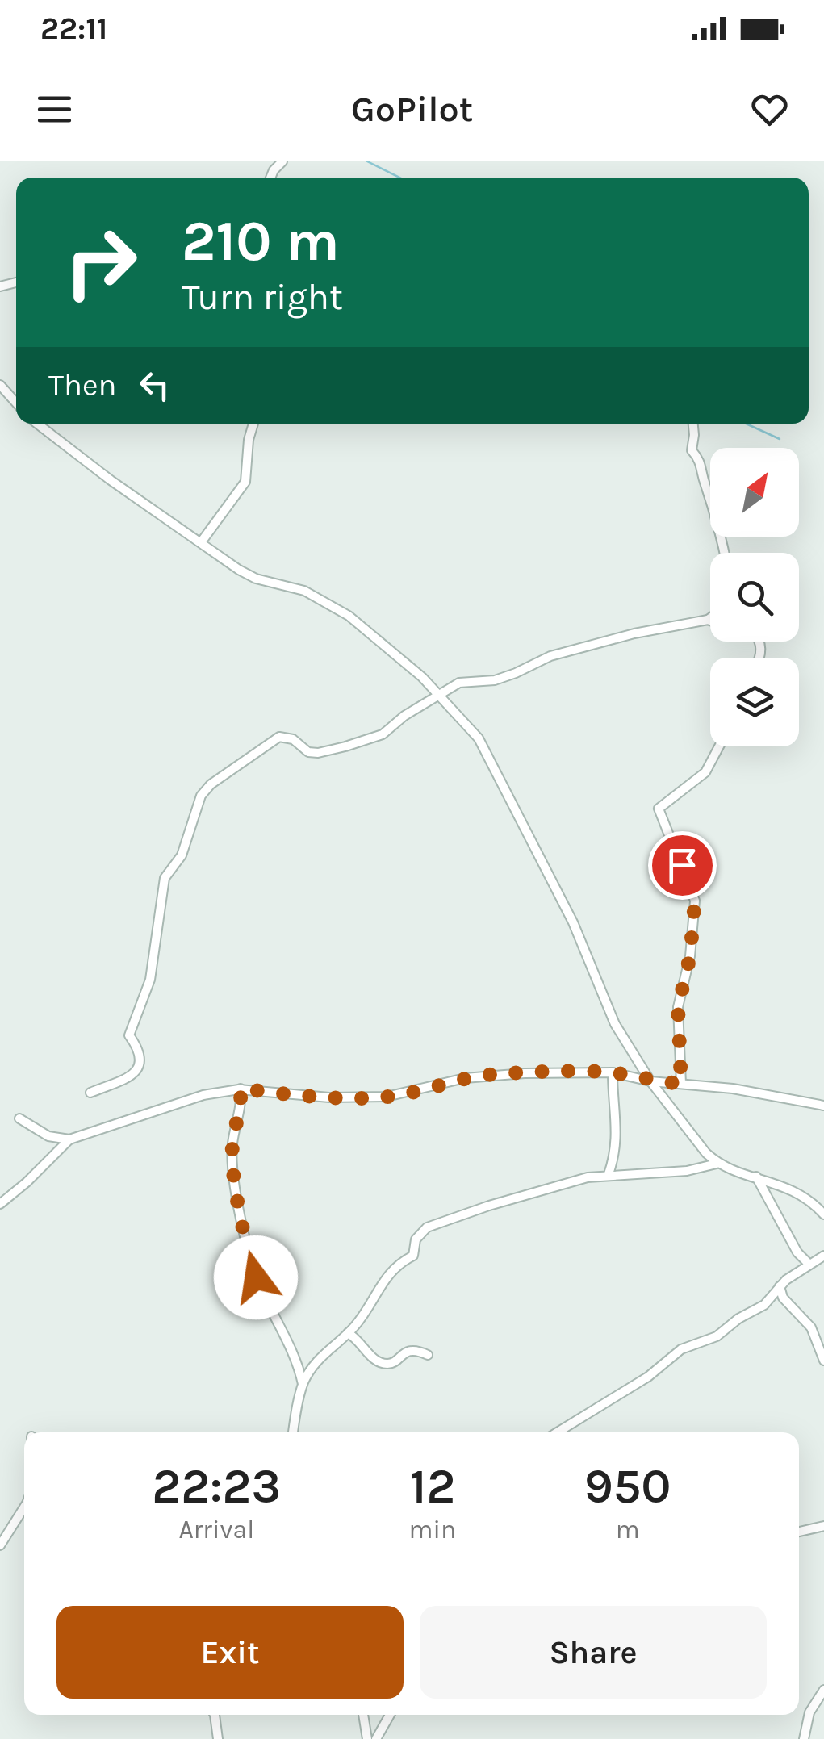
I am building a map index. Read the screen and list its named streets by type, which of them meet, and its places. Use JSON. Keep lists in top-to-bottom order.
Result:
{
  "north": "top right",
  "page": {
    "status": "22:11",
    "header": "GoPilot",
    "turn": ["210 m", "Turn right"],
    "then": "Then",
    "eta": [
      "22:23",
      "Arrival",
      "12",
      "min",
      "950",
      "m"
    ],
    "buttons": ["Exit", "Share"]
  }
}
